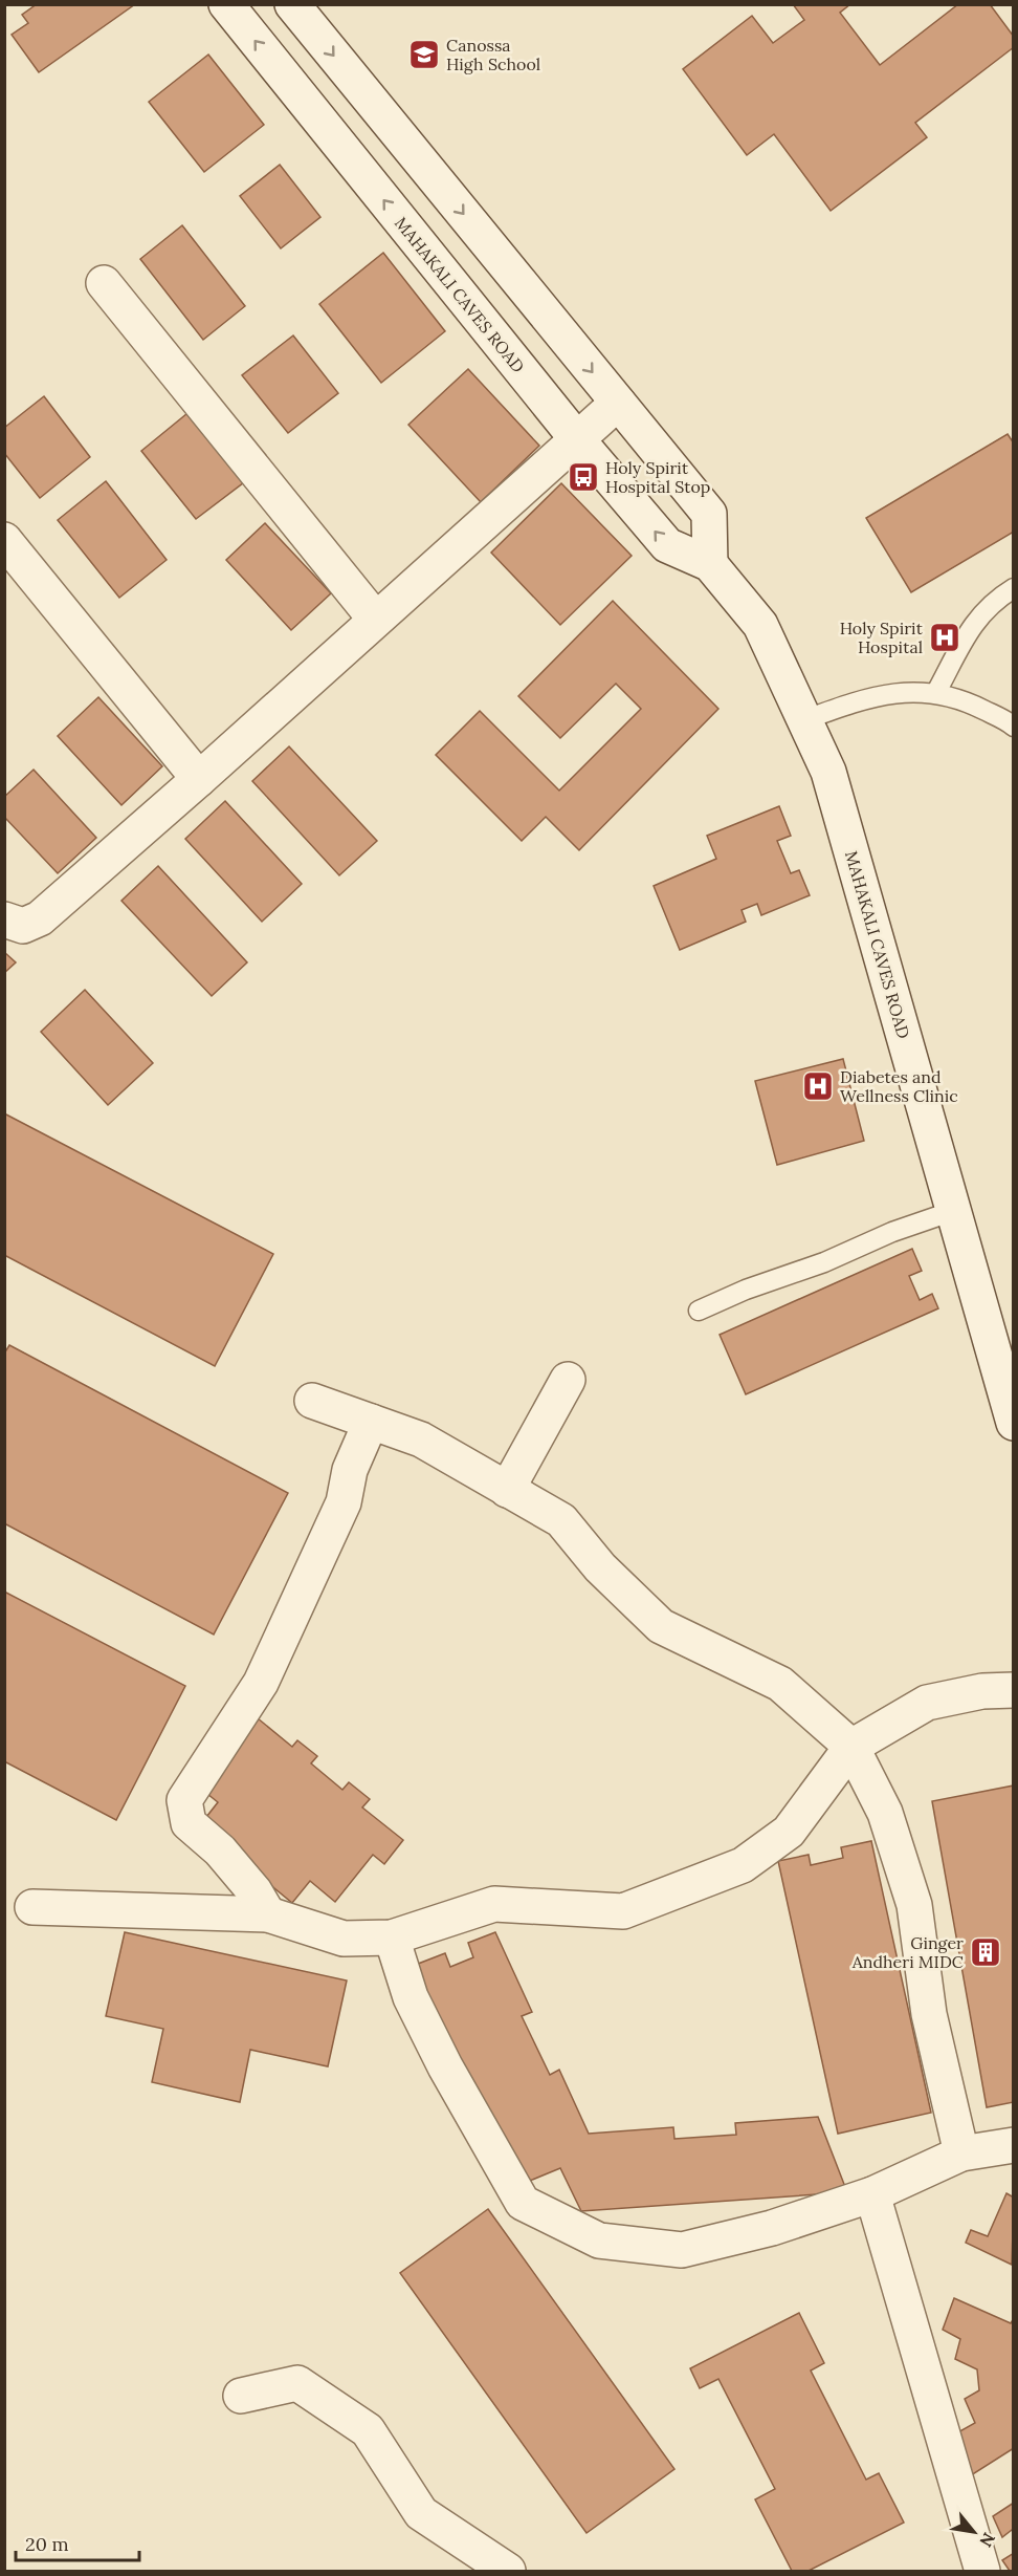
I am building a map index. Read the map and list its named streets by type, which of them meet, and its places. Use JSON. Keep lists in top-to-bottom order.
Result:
{
  "streets": {
    "street": ["MAHAKALI CAVES ROAD"]
  },
  "places": {
    "school or university": ["Canossa High School"],
    "bus stop": ["Holy Spirit Hospital Stop"],
    "hospital": ["Holy Spirit Hospital", "Diabetes and Wellness Clinic"],
    "building": ["Ginger Andheri MIDC"]
  },
  "scale_bar": "20 m",
  "north": "bottom right"
}
